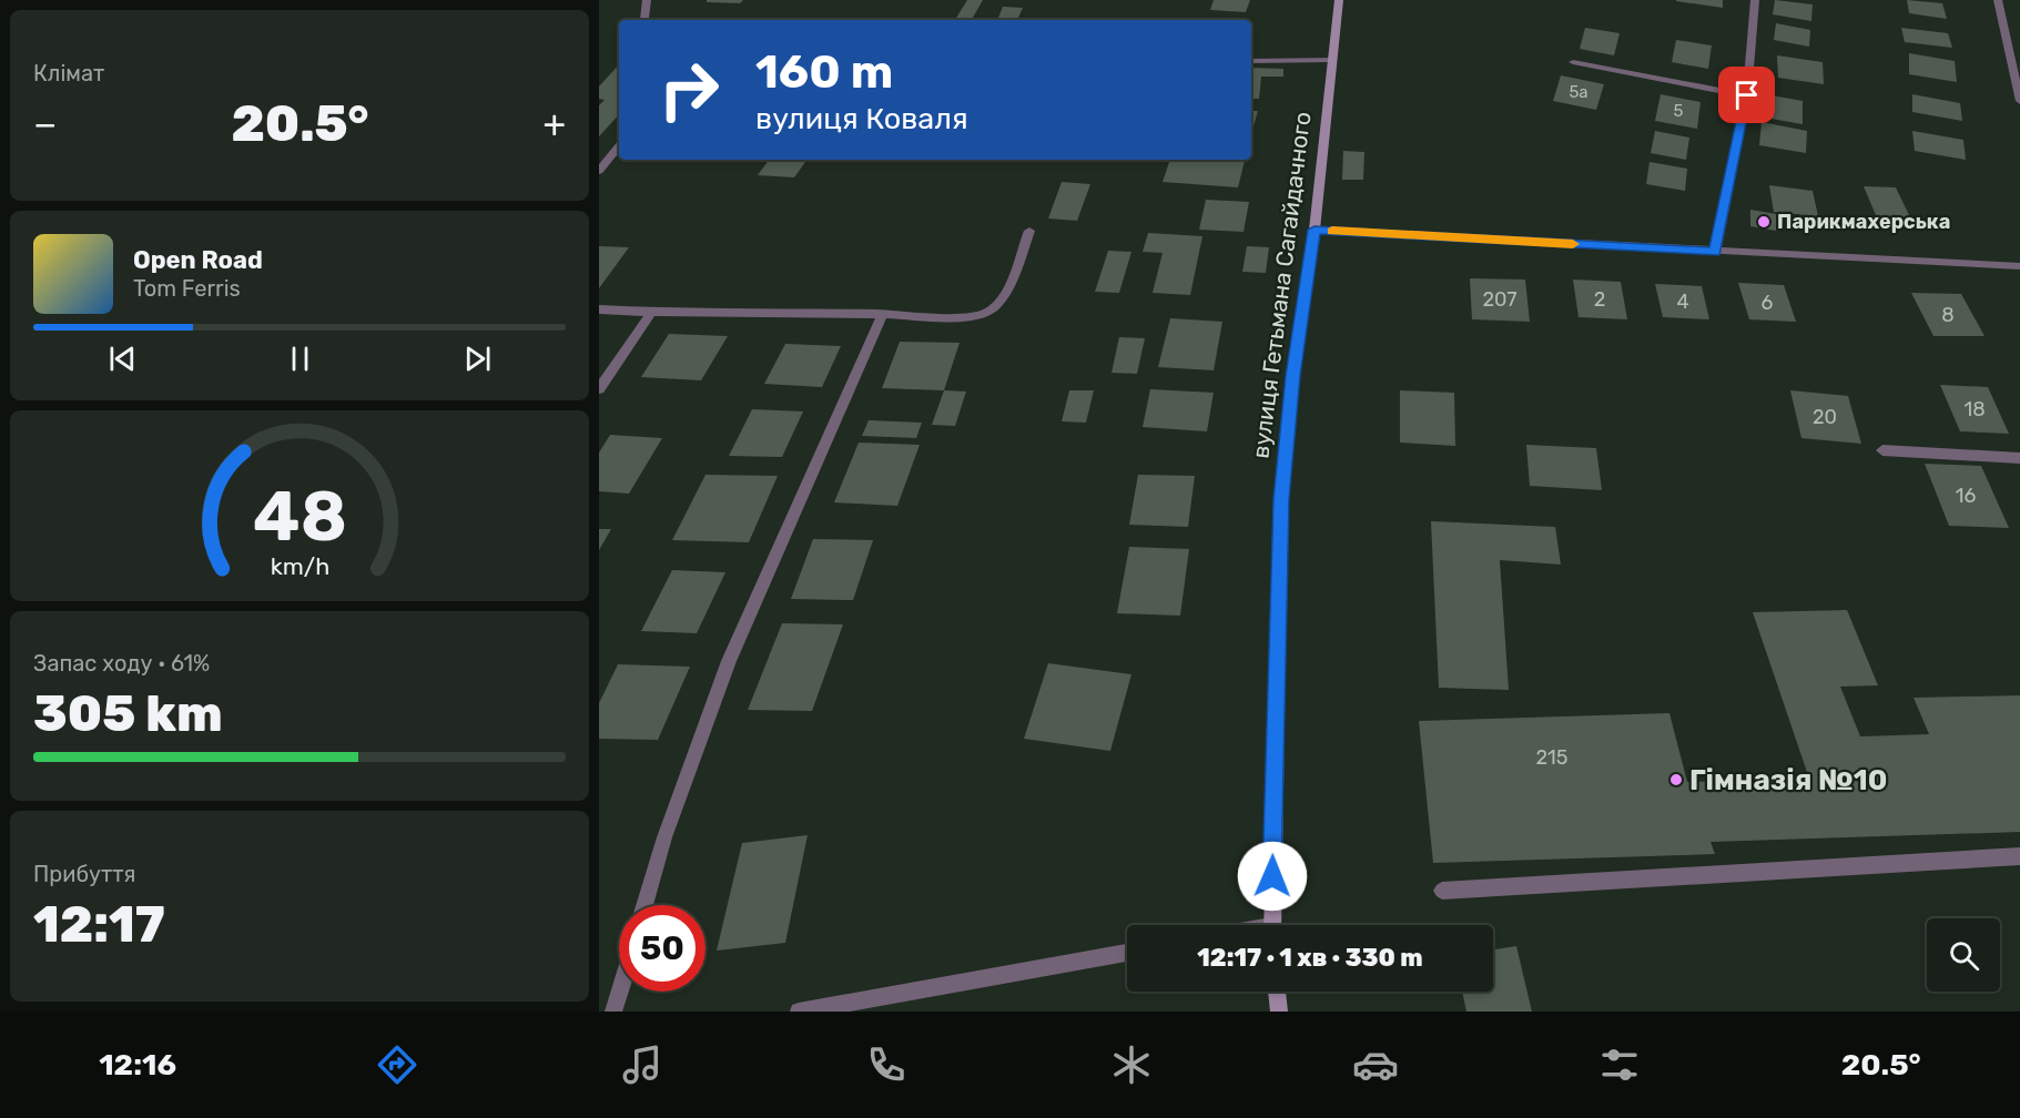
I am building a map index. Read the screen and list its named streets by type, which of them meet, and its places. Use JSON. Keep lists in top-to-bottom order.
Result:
{
  "streets": {
    "main road": ["вулиця Гетьмана Сагайдачного"]
  },
  "places": ["Парикмахерська", "Гімназія №10"],
  "house_numbers": [
    "5а",
    "5",
    "207",
    "2",
    "4",
    "6",
    "8",
    "18",
    "20",
    "16",
    "215"
  ],
  "page": {
    "tile": [
      "Клімат",
      ["Запас ходу · 61%", "305 km"],
      ["Прибуття", "12:17"]
    ],
    "turn": ["160 m", "вулиця Коваля"],
    "heat": ["−", "20.5°", "+"],
    "song": ["Open Road", "Tom Ferris"],
    "limit": "50",
    "trip": "12:17 · 1 хв · 330 m",
    "tabs": ["12:16", "20.5°"],
    "gauge": ["48", "km/h"]
  }
}
